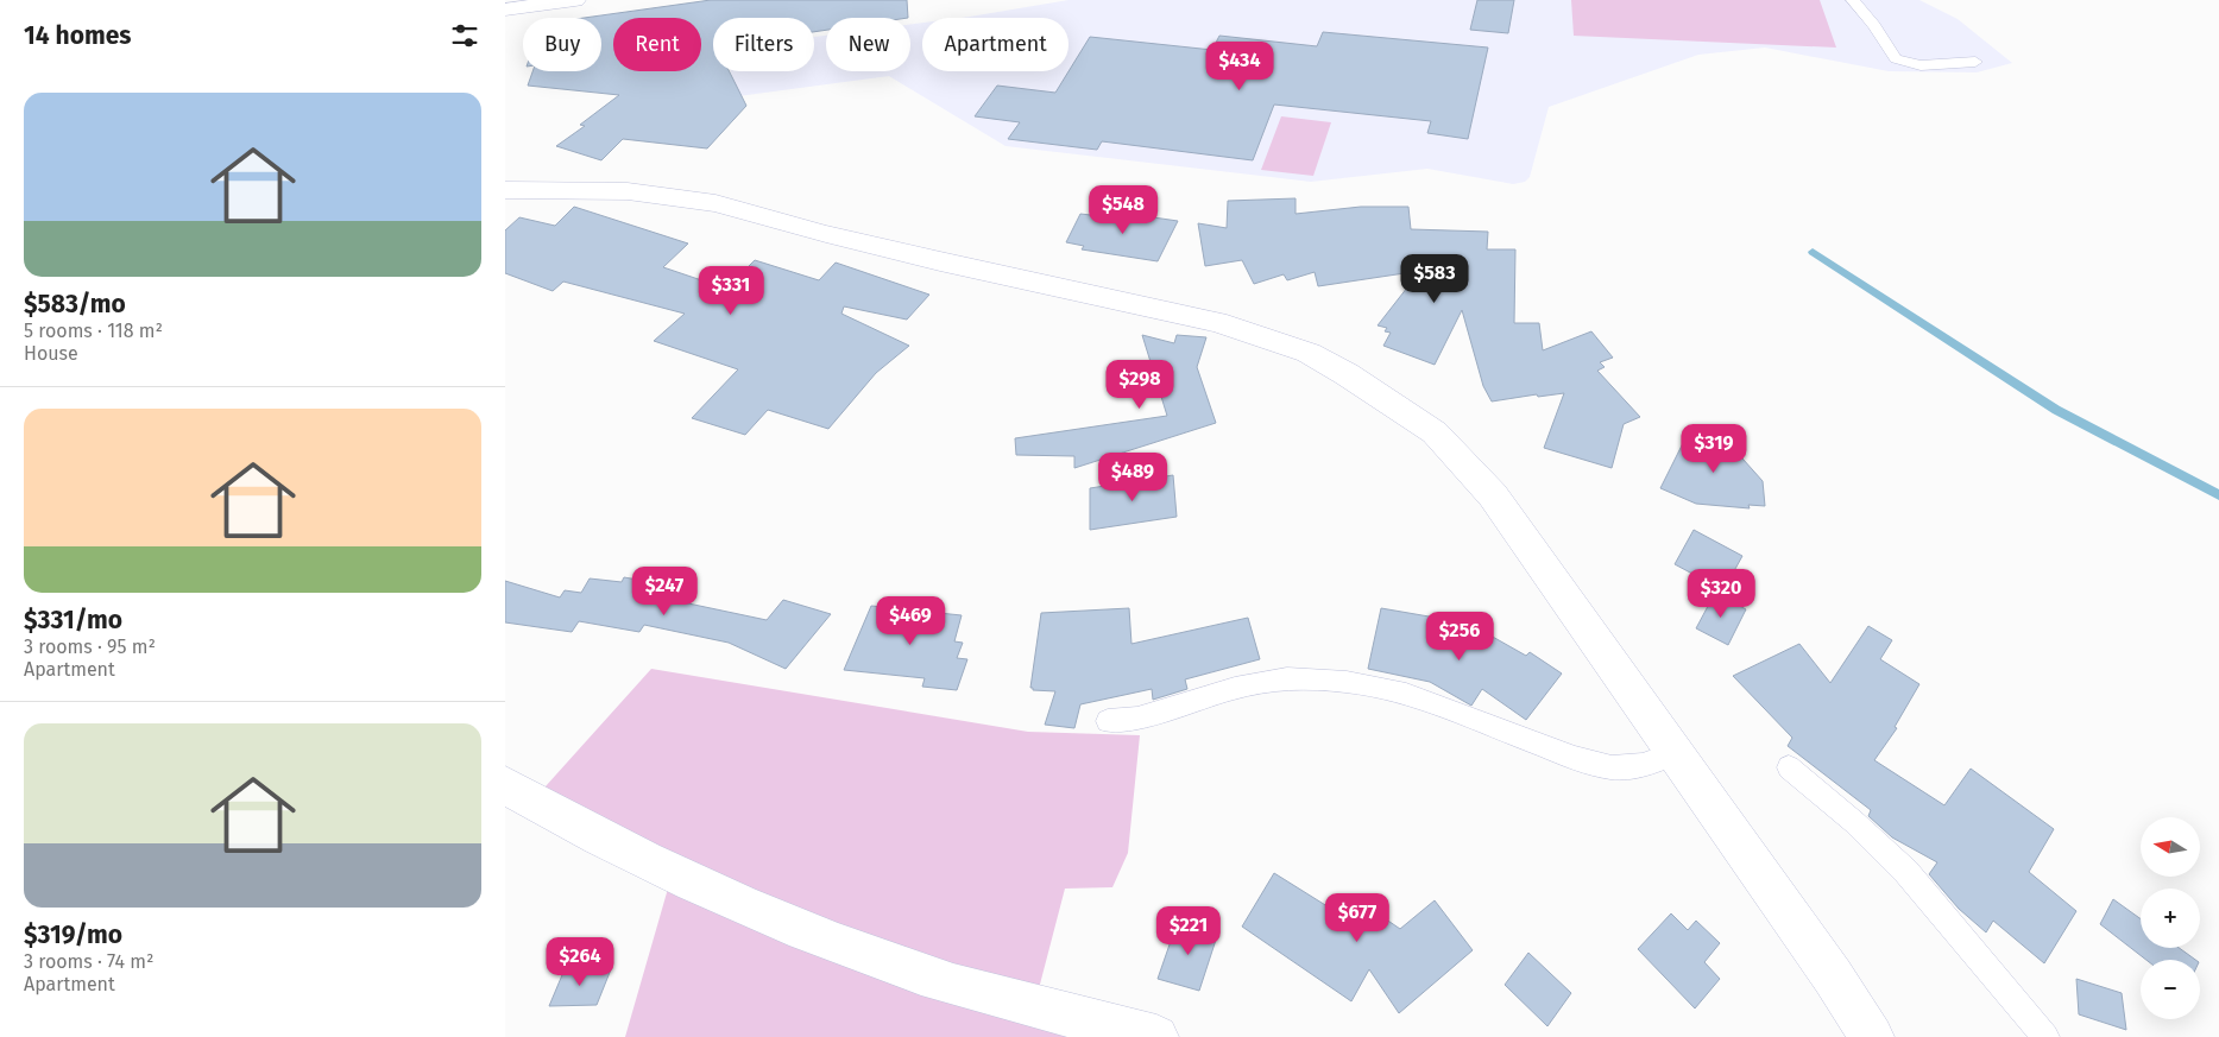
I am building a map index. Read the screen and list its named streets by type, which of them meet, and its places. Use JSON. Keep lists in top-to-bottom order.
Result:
{
  "north": "left",
  "page": {
    "heading": "14 homes",
    "chip": [
      "Buy",
      "Rent",
      "Filters",
      "New",
      "Apartment"
    ],
    "price": [
      "$434",
      "$548",
      "$583",
      "$331",
      "$298",
      "$319",
      "$489",
      "$247",
      "$320",
      "$469",
      "$256",
      "$677",
      "$221",
      "$264"
    ],
    "list": [
      {
        "name": "$583/mo",
        "note": "5 rooms · 118 m² · House"
      },
      {
        "name": "$331/mo",
        "note": "3 rooms · 95 m² · Apartment"
      },
      {
        "name": "$319/mo",
        "note": "3 rooms · 74 m² · Apartment"
      }
    ],
    "map_buttons": ["+", "−"]
  }
}
